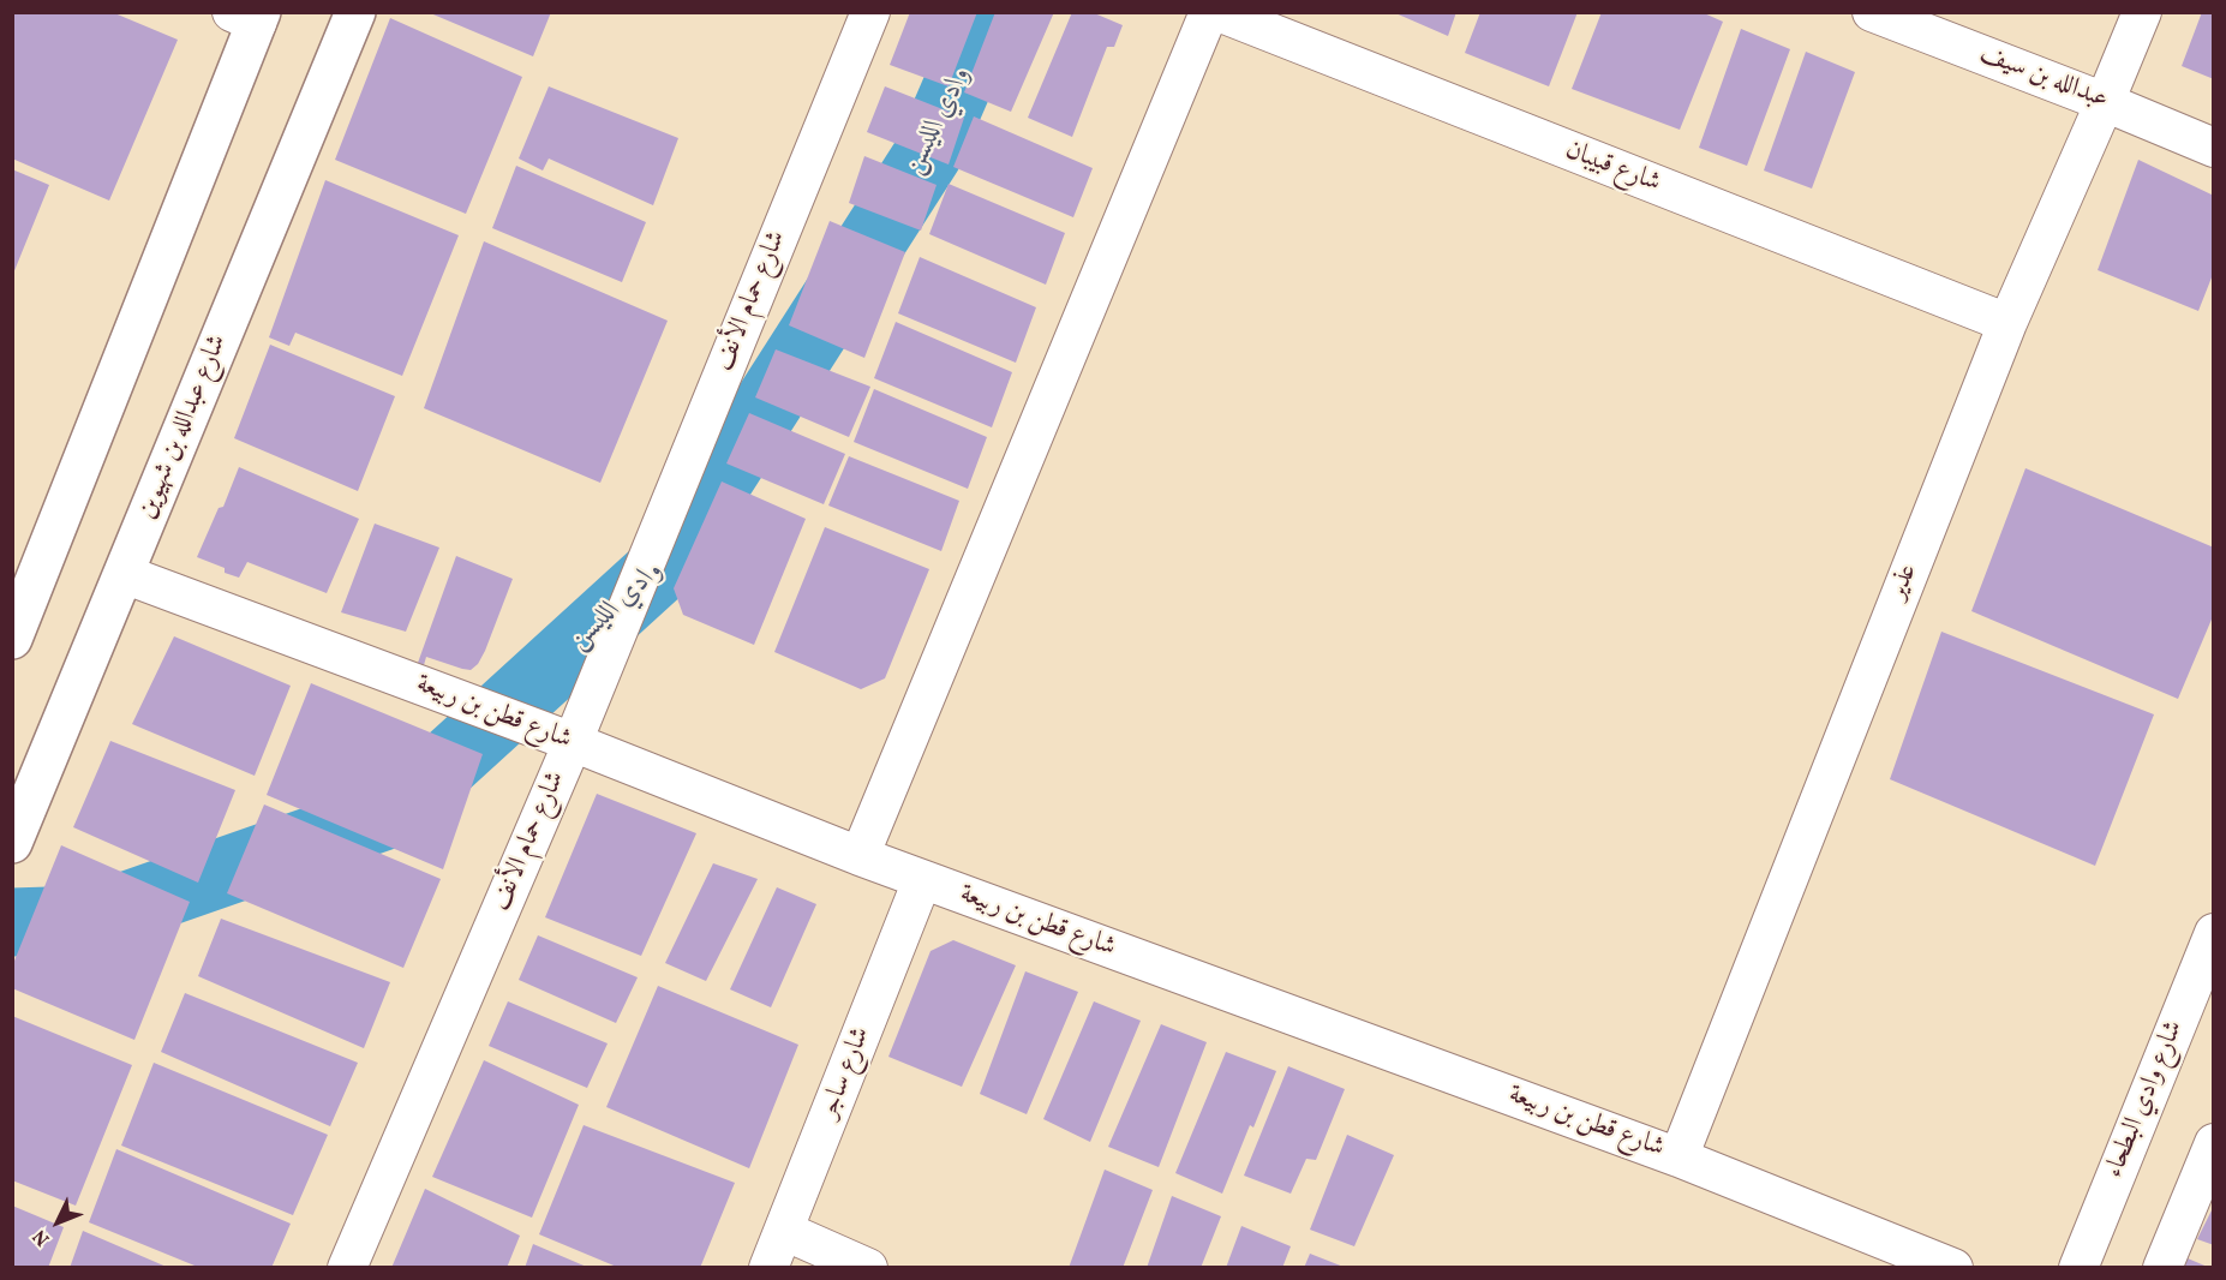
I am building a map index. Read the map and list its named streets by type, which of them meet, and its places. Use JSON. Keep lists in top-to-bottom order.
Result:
{
  "streets": {
    "street": [
      "عبدالله بن سيف",
      "شارع قبيبان",
      "شارع حمام الأنف",
      "شارع عبدالله بن شهيوين",
      "عذير",
      "شارع قطن بن ربيعة",
      "شارع ساجر",
      "شارع وادي البطحاء"
    ]
  },
  "crossings": [
    ["عبدالله بن سيف", "عذير"],
    ["شارع قبيبان", "عذير"],
    ["شارع حمام الأنف", "شارع قطن بن ربيعة"],
    ["شارع عبدالله بن شهيوين", "شارع قطن بن ربيعة"],
    ["عذير", "شارع قطن بن ربيعة"],
    ["شارع قطن بن ربيعة", "شارع ساجر"]
  ],
  "water": ["وادي الليسن"],
  "north": "bottom left"
}
